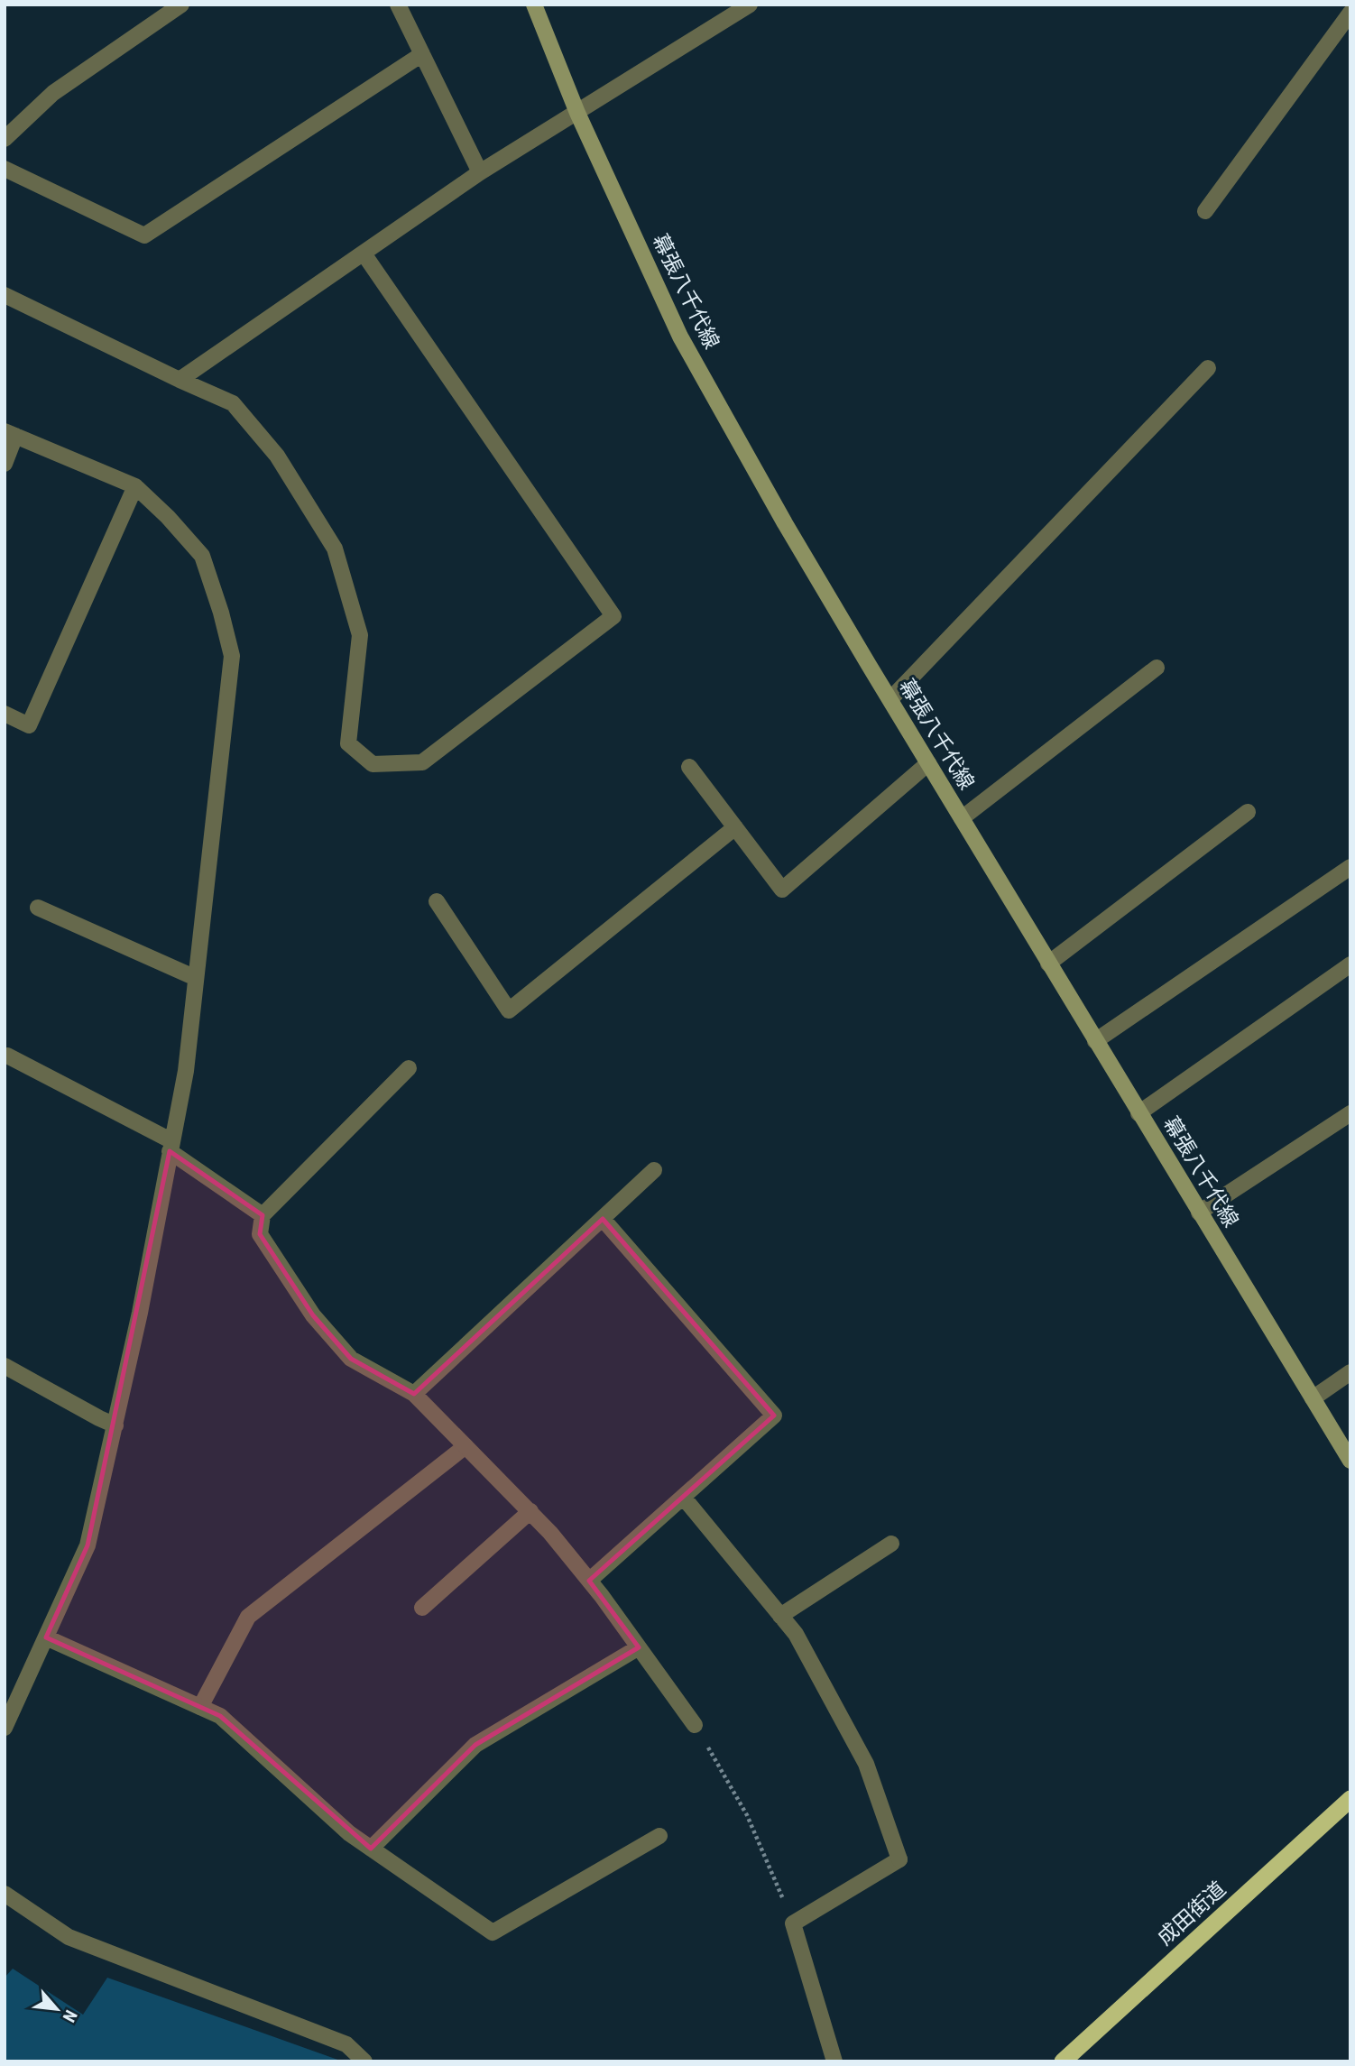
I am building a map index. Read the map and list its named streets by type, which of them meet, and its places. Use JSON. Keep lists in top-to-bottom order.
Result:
{
  "streets": {
    "highway": ["成田街道"],
    "main road": ["幕張八千代線"]
  },
  "north": "bottom right"
}
